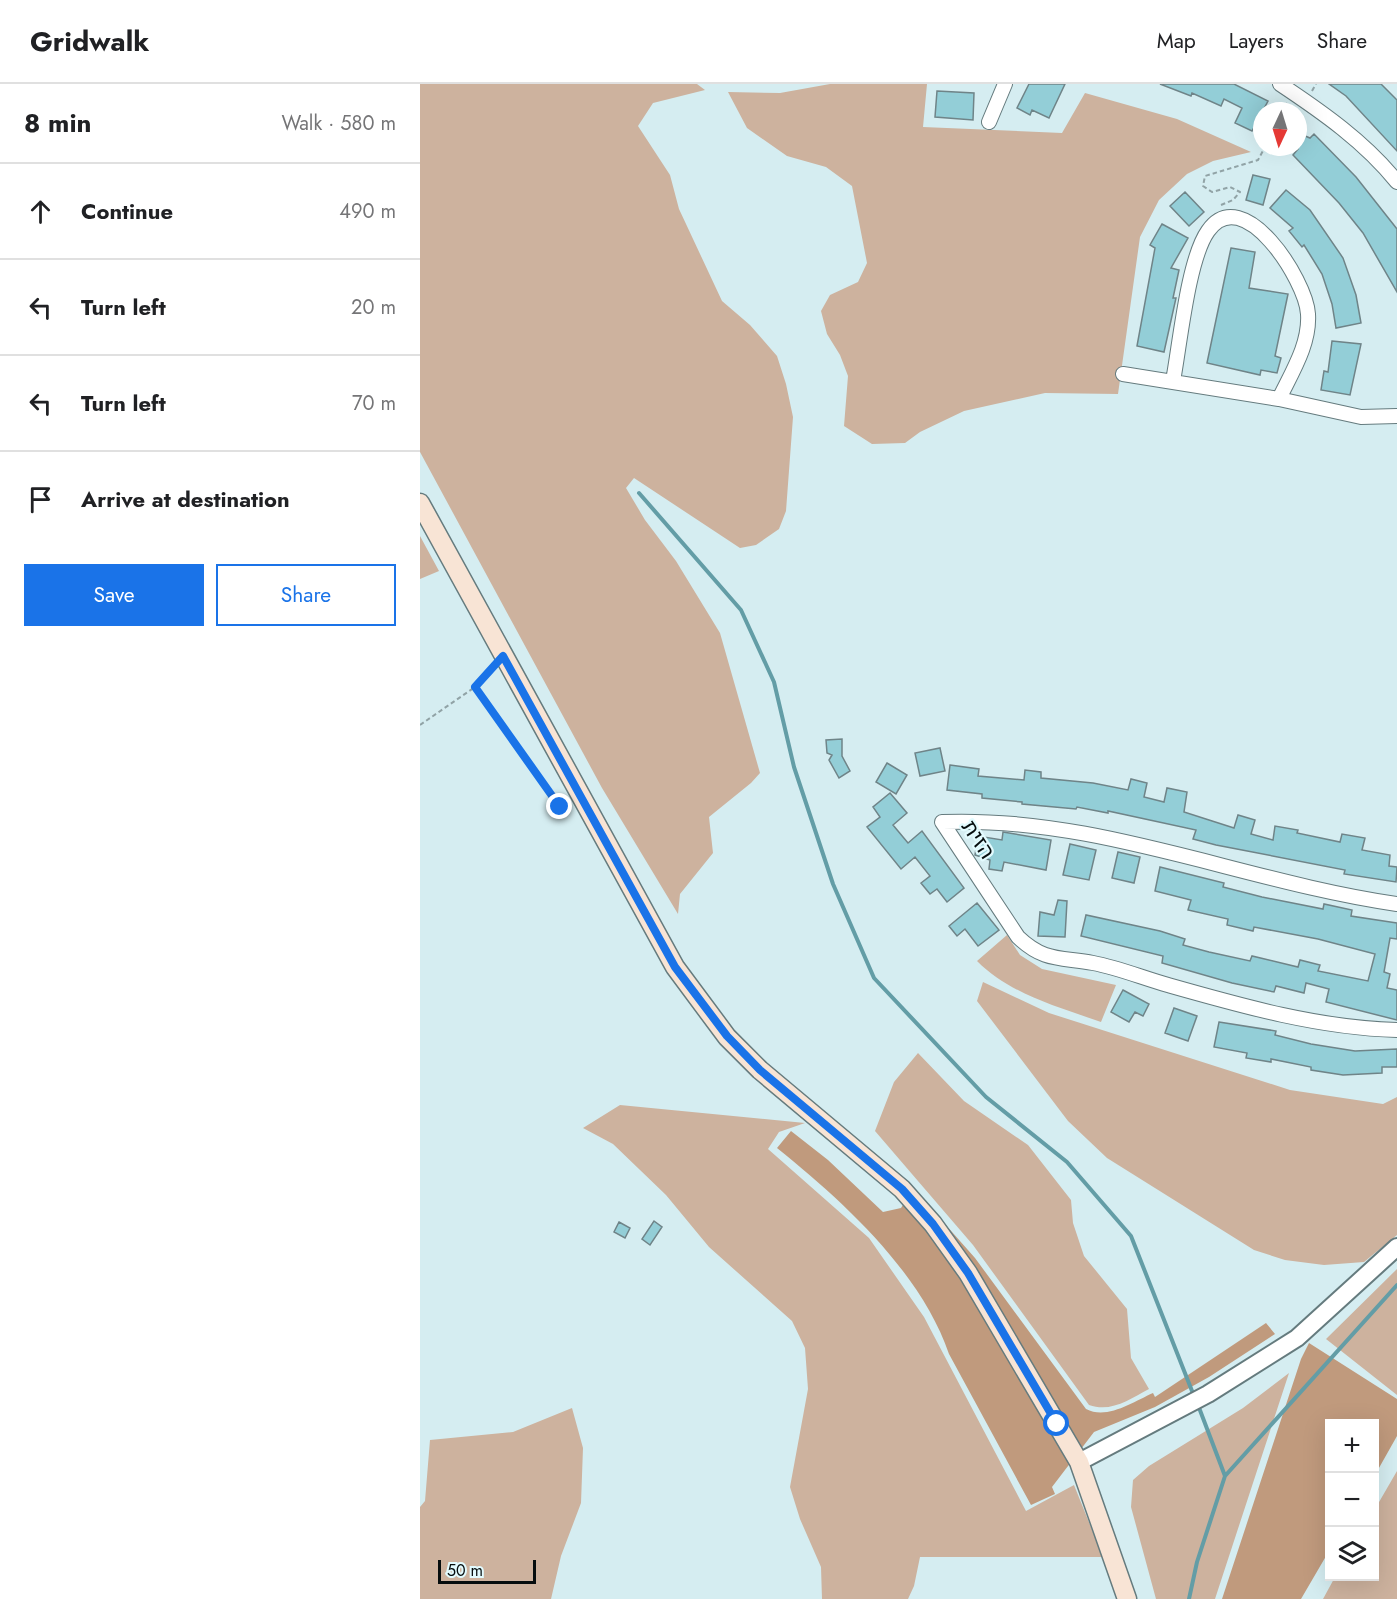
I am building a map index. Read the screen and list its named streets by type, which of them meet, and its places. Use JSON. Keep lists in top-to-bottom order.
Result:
{
  "streets": {
    "street": ["הזית"]
  },
  "scale_bar": "50 m",
  "north": "bottom",
  "page": {
    "header": "Gridwalk",
    "nav": ["Map", "Layers", "Share"],
    "heading": ["8 min", "Walk · 580 m"],
    "list": [
      ["Continue", "490 m"],
      ["Turn left", "20 m"],
      ["Turn left", "70 m"],
      "Arrive at destination"
    ],
    "buttons": ["Save", "Share"],
    "map_buttons": ["+", "−"],
    "scale": "50 m"
  }
}
